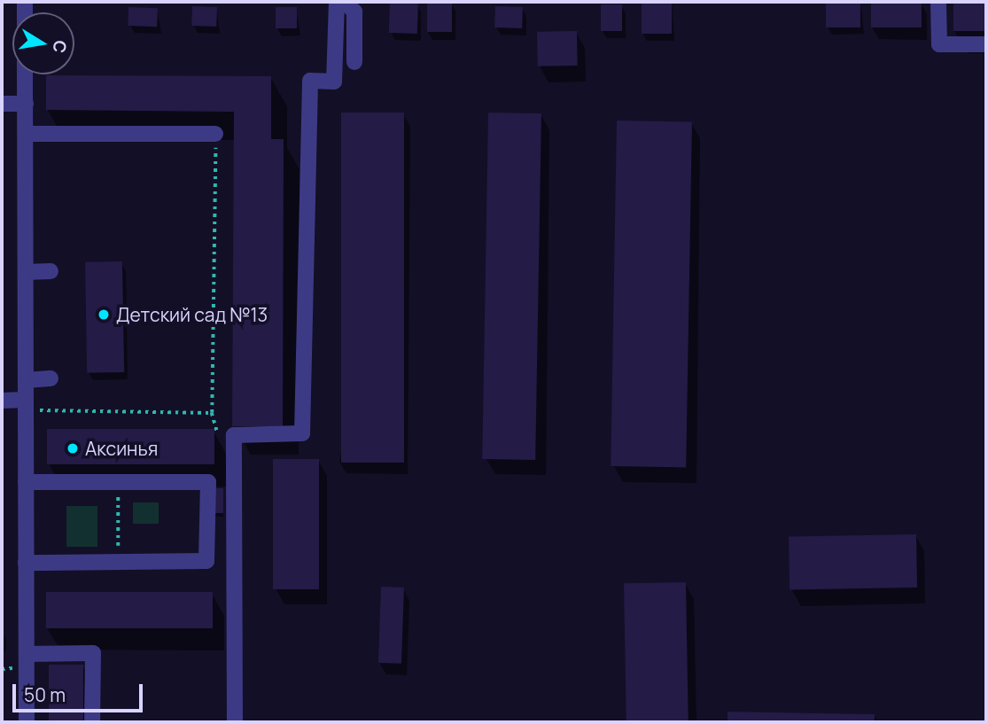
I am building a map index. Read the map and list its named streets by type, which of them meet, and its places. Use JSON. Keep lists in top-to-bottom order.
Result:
{
  "places": ["Детский сад №13", "Аксинья"],
  "scale_bar": "50 m",
  "north": "right"
}
